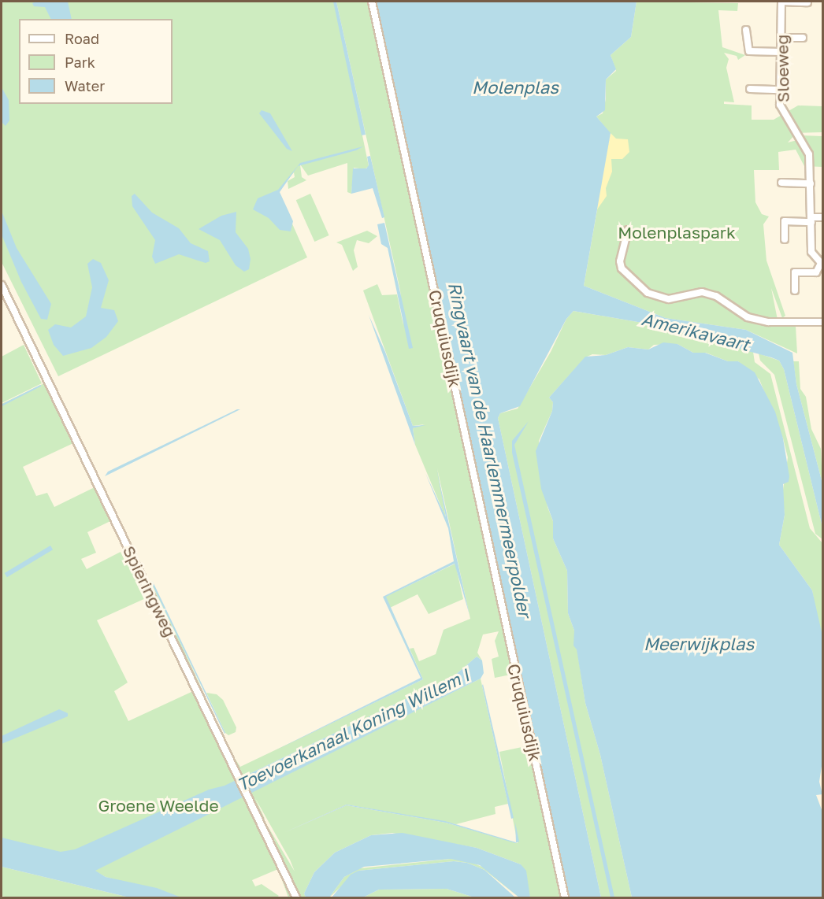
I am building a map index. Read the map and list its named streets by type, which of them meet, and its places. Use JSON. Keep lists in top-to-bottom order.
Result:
{
  "streets": {
    "street": ["Sloeweg", "Cruquiusdijk", "Spieringweg"]
  },
  "water": [
    "Molenplas",
    "Amerikavaart",
    "Ringvaart van de Haarlemmermeerpolder",
    "Meerwijkplas",
    "Toevoerkanaal Koning Willem I"
  ],
  "parks": ["Molenplaspark", "Groene Weelde"],
  "legend": ["Road", "Park", "Water"]
}
